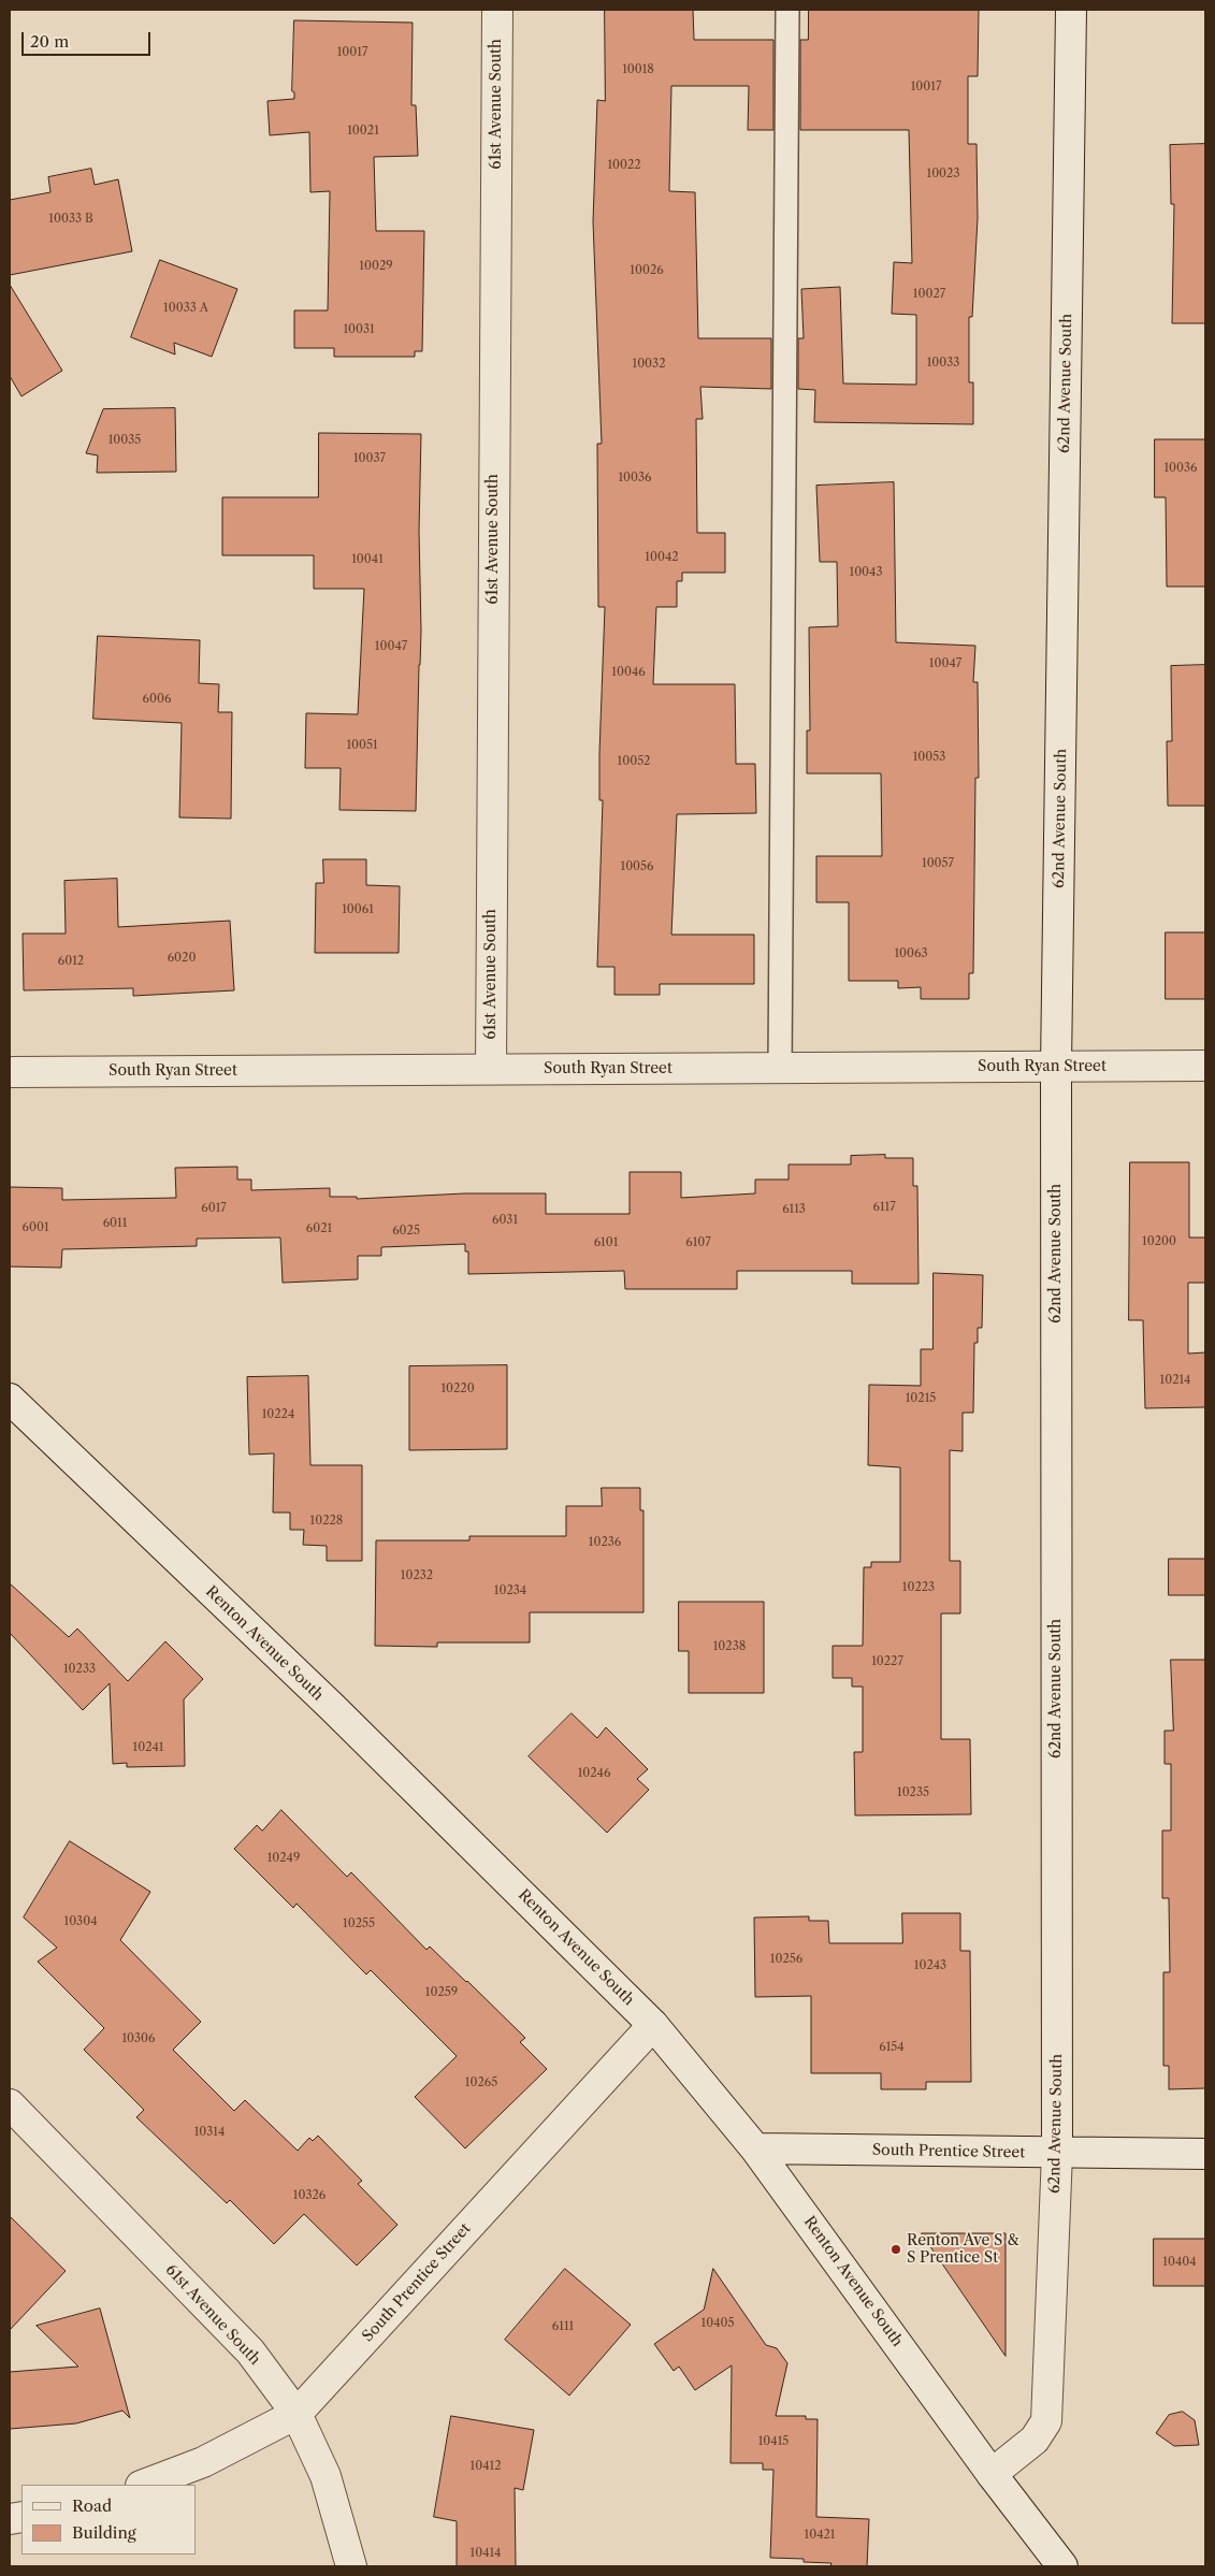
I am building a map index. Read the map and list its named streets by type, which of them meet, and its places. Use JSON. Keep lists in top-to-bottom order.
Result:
{
  "streets": {
    "street": [
      "61st Avenue South",
      "62nd Avenue South",
      "South Ryan Street",
      "Renton Avenue South",
      "South Prentice Street"
    ]
  },
  "crossings": [
    ["61st Avenue South", "South Ryan Street"],
    ["61st Avenue South", "South Prentice Street"],
    ["62nd Avenue South", "South Ryan Street"],
    ["62nd Avenue South", "Renton Avenue South"],
    ["62nd Avenue South", "South Prentice Street"],
    ["Renton Avenue South", "South Prentice Street"]
  ],
  "places": ["Renton Ave S & S Prentice St"],
  "house_numbers": [
    "10017",
    "10018",
    "10017",
    "10021",
    "10022",
    "10023",
    "10033 B",
    "10029",
    "10026",
    "10027",
    "10033 A",
    "10031",
    "10033",
    "10032",
    "10035",
    "10037",
    "10036",
    "10036",
    "10042",
    "10041",
    "10043",
    "10047",
    "10047",
    "10046",
    "6006",
    "10051",
    "10053",
    "10052",
    "10057",
    "10056",
    "10061",
    "10063",
    "6020",
    "6012",
    "6117",
    "6017",
    "6113",
    "6031",
    "6011",
    "6001",
    "6021",
    "6025",
    "10200",
    "6101",
    "6107",
    "10214",
    "10220",
    "10215",
    "10224",
    "10228",
    "10236",
    "10232",
    "10223",
    "10234",
    "10238",
    "10227",
    "10233",
    "10241",
    "10246",
    "10235",
    "10249",
    "10304",
    "10255",
    "10256",
    "10243",
    "10259",
    "10306",
    "6154",
    "10265",
    "10314",
    "10326",
    "10404",
    "10405",
    "6111",
    "10415",
    "10412",
    "10421",
    "10414"
  ],
  "legend": ["Road", "Building"],
  "scale_bar": "20 m"
}
